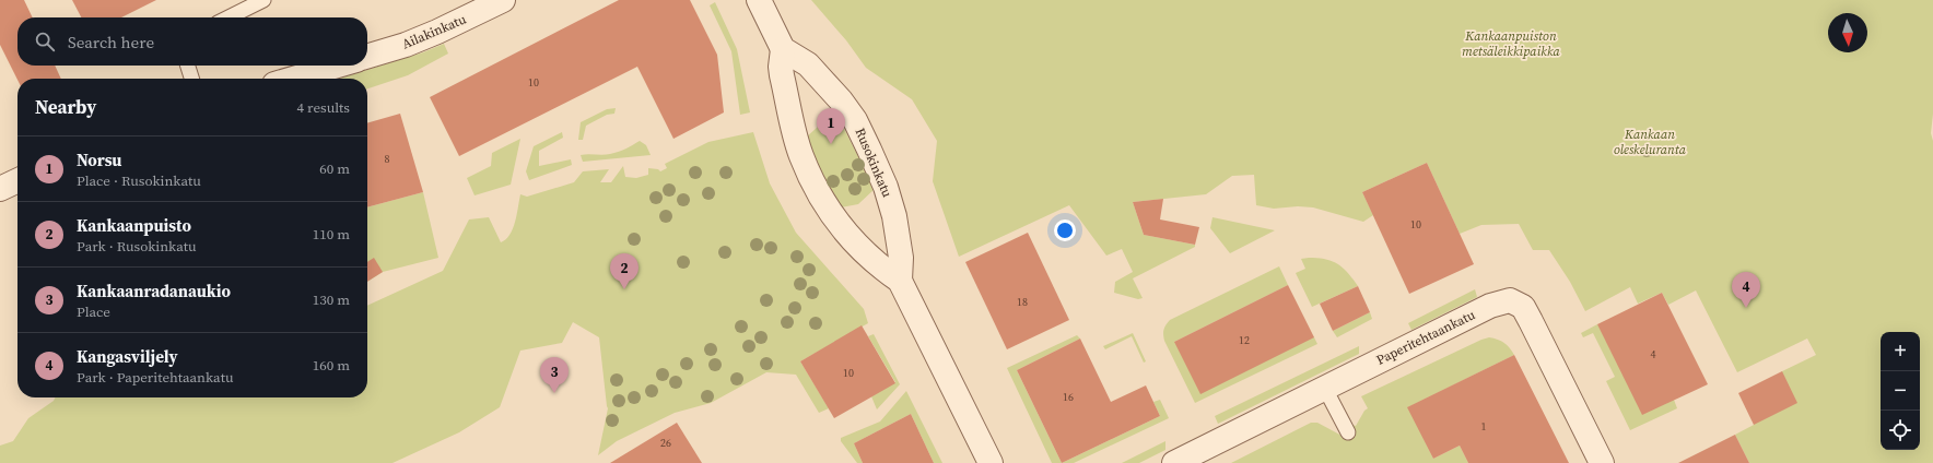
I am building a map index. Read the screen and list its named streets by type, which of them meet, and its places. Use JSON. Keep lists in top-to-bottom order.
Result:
{
  "streets": {
    "street": ["Ailakinkatu", "Rusokinkatu", "Paperitehtaankatu"]
  },
  "parks": ["Kankaanpuiston metsäleikkipaikka", "Kankaan oleskeluranta"],
  "house_numbers": [
    "10",
    "8",
    "10",
    "18",
    "12",
    "4",
    "10",
    "16",
    "1",
    "26"
  ],
  "north": "bottom",
  "page": {
    "search": "Search here",
    "heading": ["Nearby", "4 results"],
    "pins": [
      "1",
      "2",
      "4",
      "3"
    ],
    "list": [
      {
        "mark": "1",
        "name": "Norsu",
        "note": "Place · Rusokinkatu",
        "value": "60 m"
      },
      {
        "mark": "2",
        "name": "Kankaanpuisto",
        "note": "Park · Rusokinkatu",
        "value": "110 m"
      },
      {
        "mark": "3",
        "name": "Kankaanradanaukio",
        "note": "Place",
        "value": "130 m"
      },
      {
        "mark": "4",
        "name": "Kangasviljely",
        "note": "Park · Paperitehtaankatu",
        "value": "160 m"
      }
    ],
    "map_buttons": ["+", "−"]
  }
}
